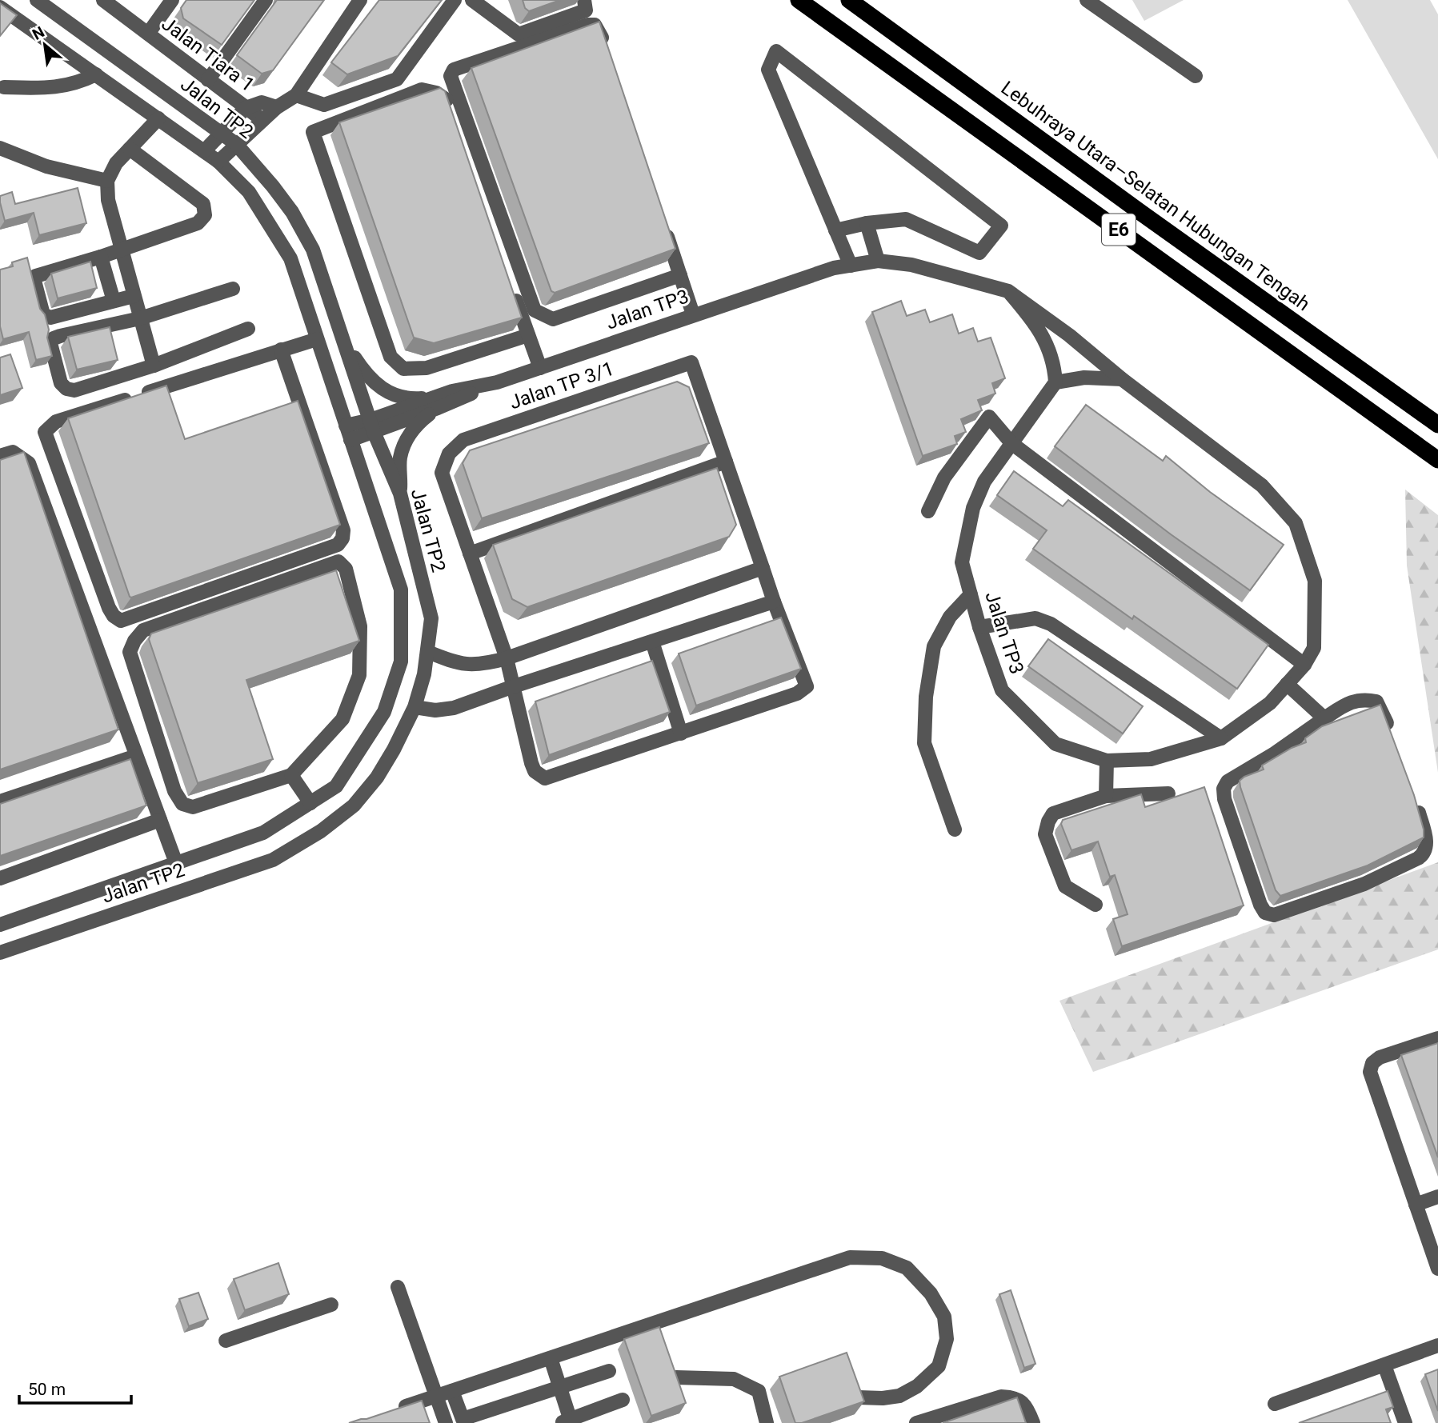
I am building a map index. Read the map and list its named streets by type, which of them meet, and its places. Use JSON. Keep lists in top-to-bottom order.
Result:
{
  "streets": {
    "highway": ["Lebuhraya Utara–Selatan Hubungan Tengah", "E6"],
    "street": [
      "Jalan Tiara 1",
      "Jalan TP2",
      "Jalan TP3",
      "Jalan TP 3/1"
    ]
  },
  "crossings": [
    ["Jalan TP2", "Jalan TP3"]
  ],
  "scale_bar": "50 m",
  "north": "top left"
}
